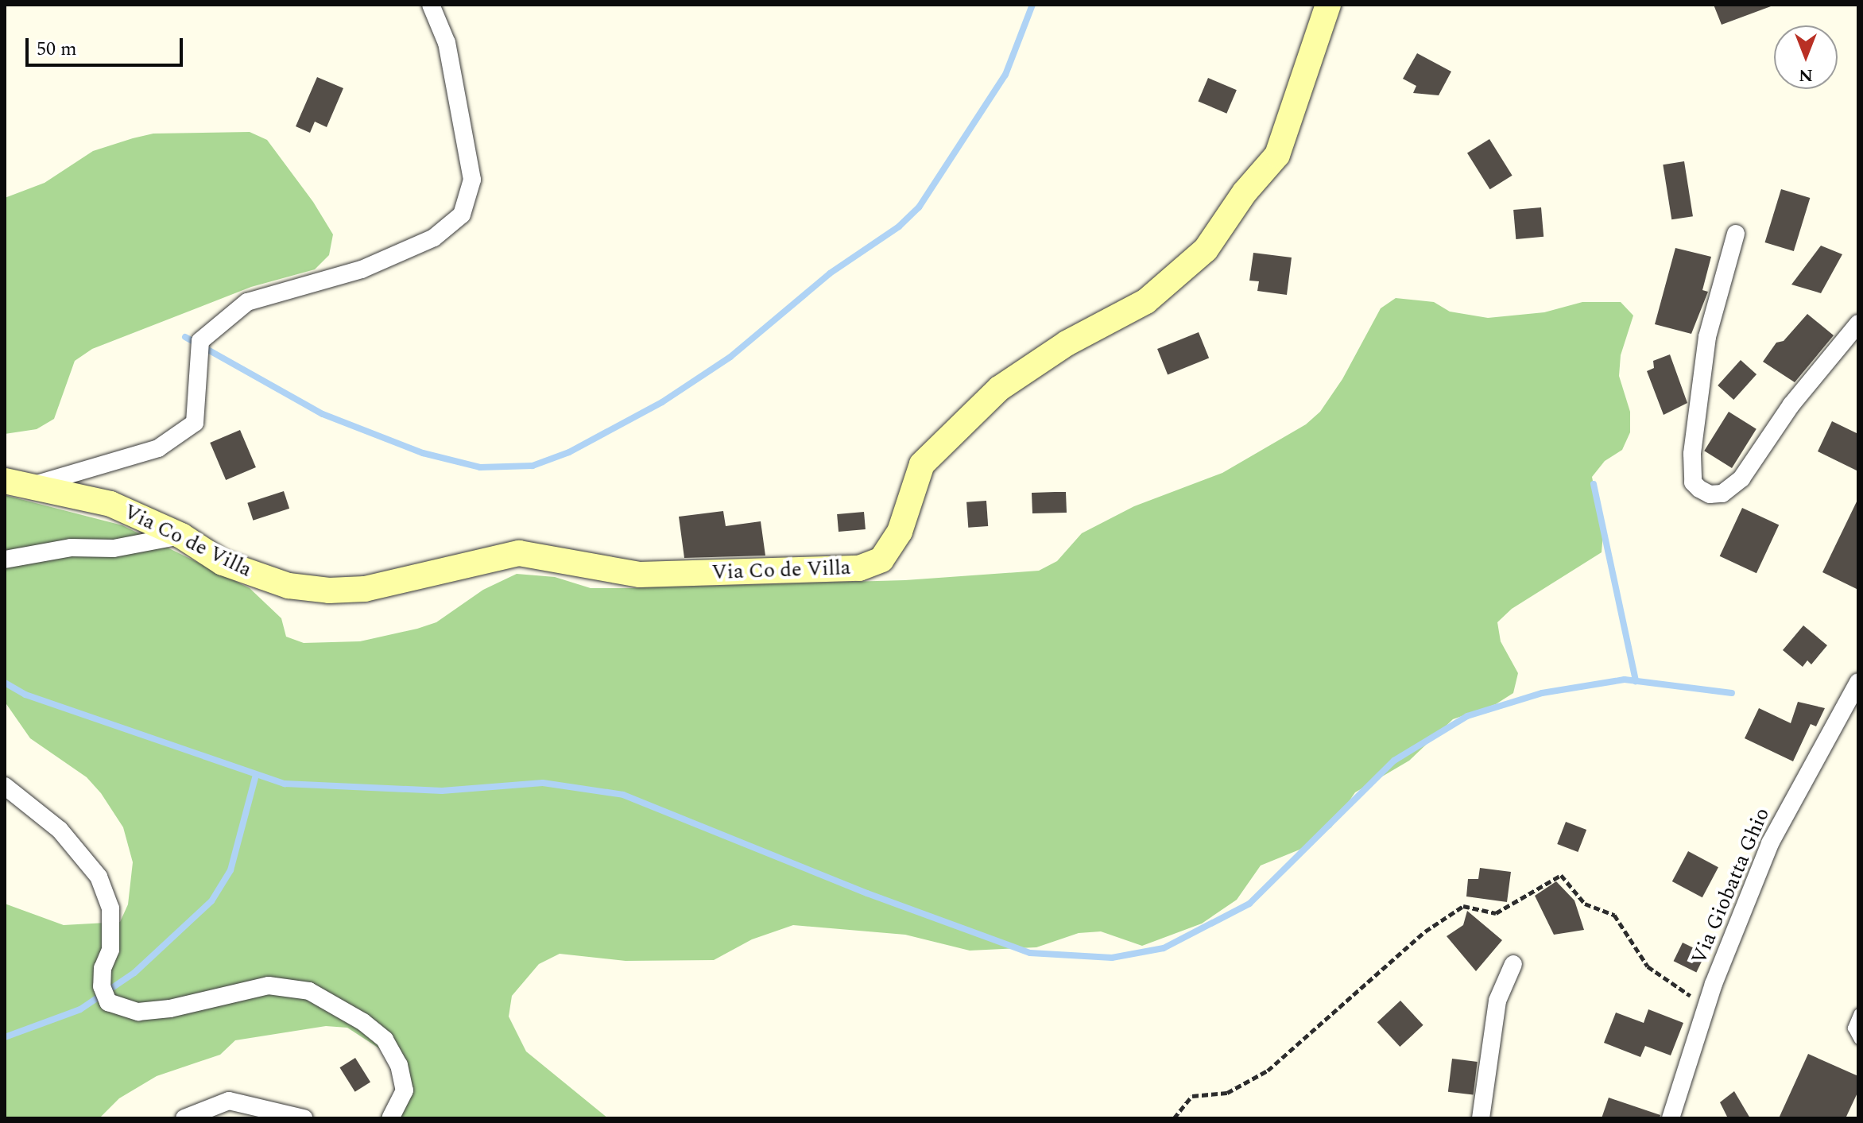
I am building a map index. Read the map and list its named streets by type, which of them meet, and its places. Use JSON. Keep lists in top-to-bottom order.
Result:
{
  "streets": {
    "street": ["Via Co de Villa", "Via Giobatta Ghio"]
  },
  "scale_bar": "50 m",
  "north": "bottom"
}
